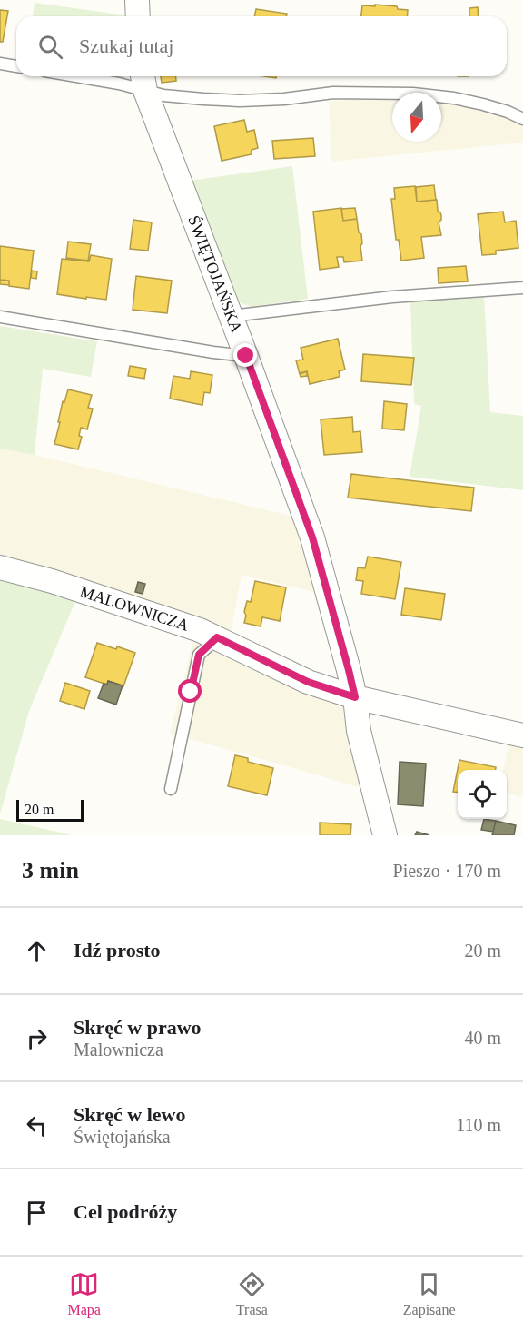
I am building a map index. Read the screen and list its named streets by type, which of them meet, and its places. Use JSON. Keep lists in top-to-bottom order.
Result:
{
  "streets": {
    "street": ["ŚWIĘTOJAŃSKA", "MALOWNICZA"]
  },
  "crossings": [
    ["ŚWIĘTOJAŃSKA", "MALOWNICZA"]
  ],
  "scale_bar": "20 m",
  "north": "bottom",
  "page": {
    "search": "Szukaj tutaj",
    "scale": "20 m",
    "heading": ["3 min", "Pieszo · 170 m"],
    "list": [
      ["Idź prosto", "20 m"],
      ["Skręć w prawo", "Malownicza", "40 m"],
      ["Skręć w lewo", "Świętojańska", "110 m"],
      "Cel podróży"
    ],
    "nav": ["Mapa", "Trasa", "Zapisane"]
  }
}
